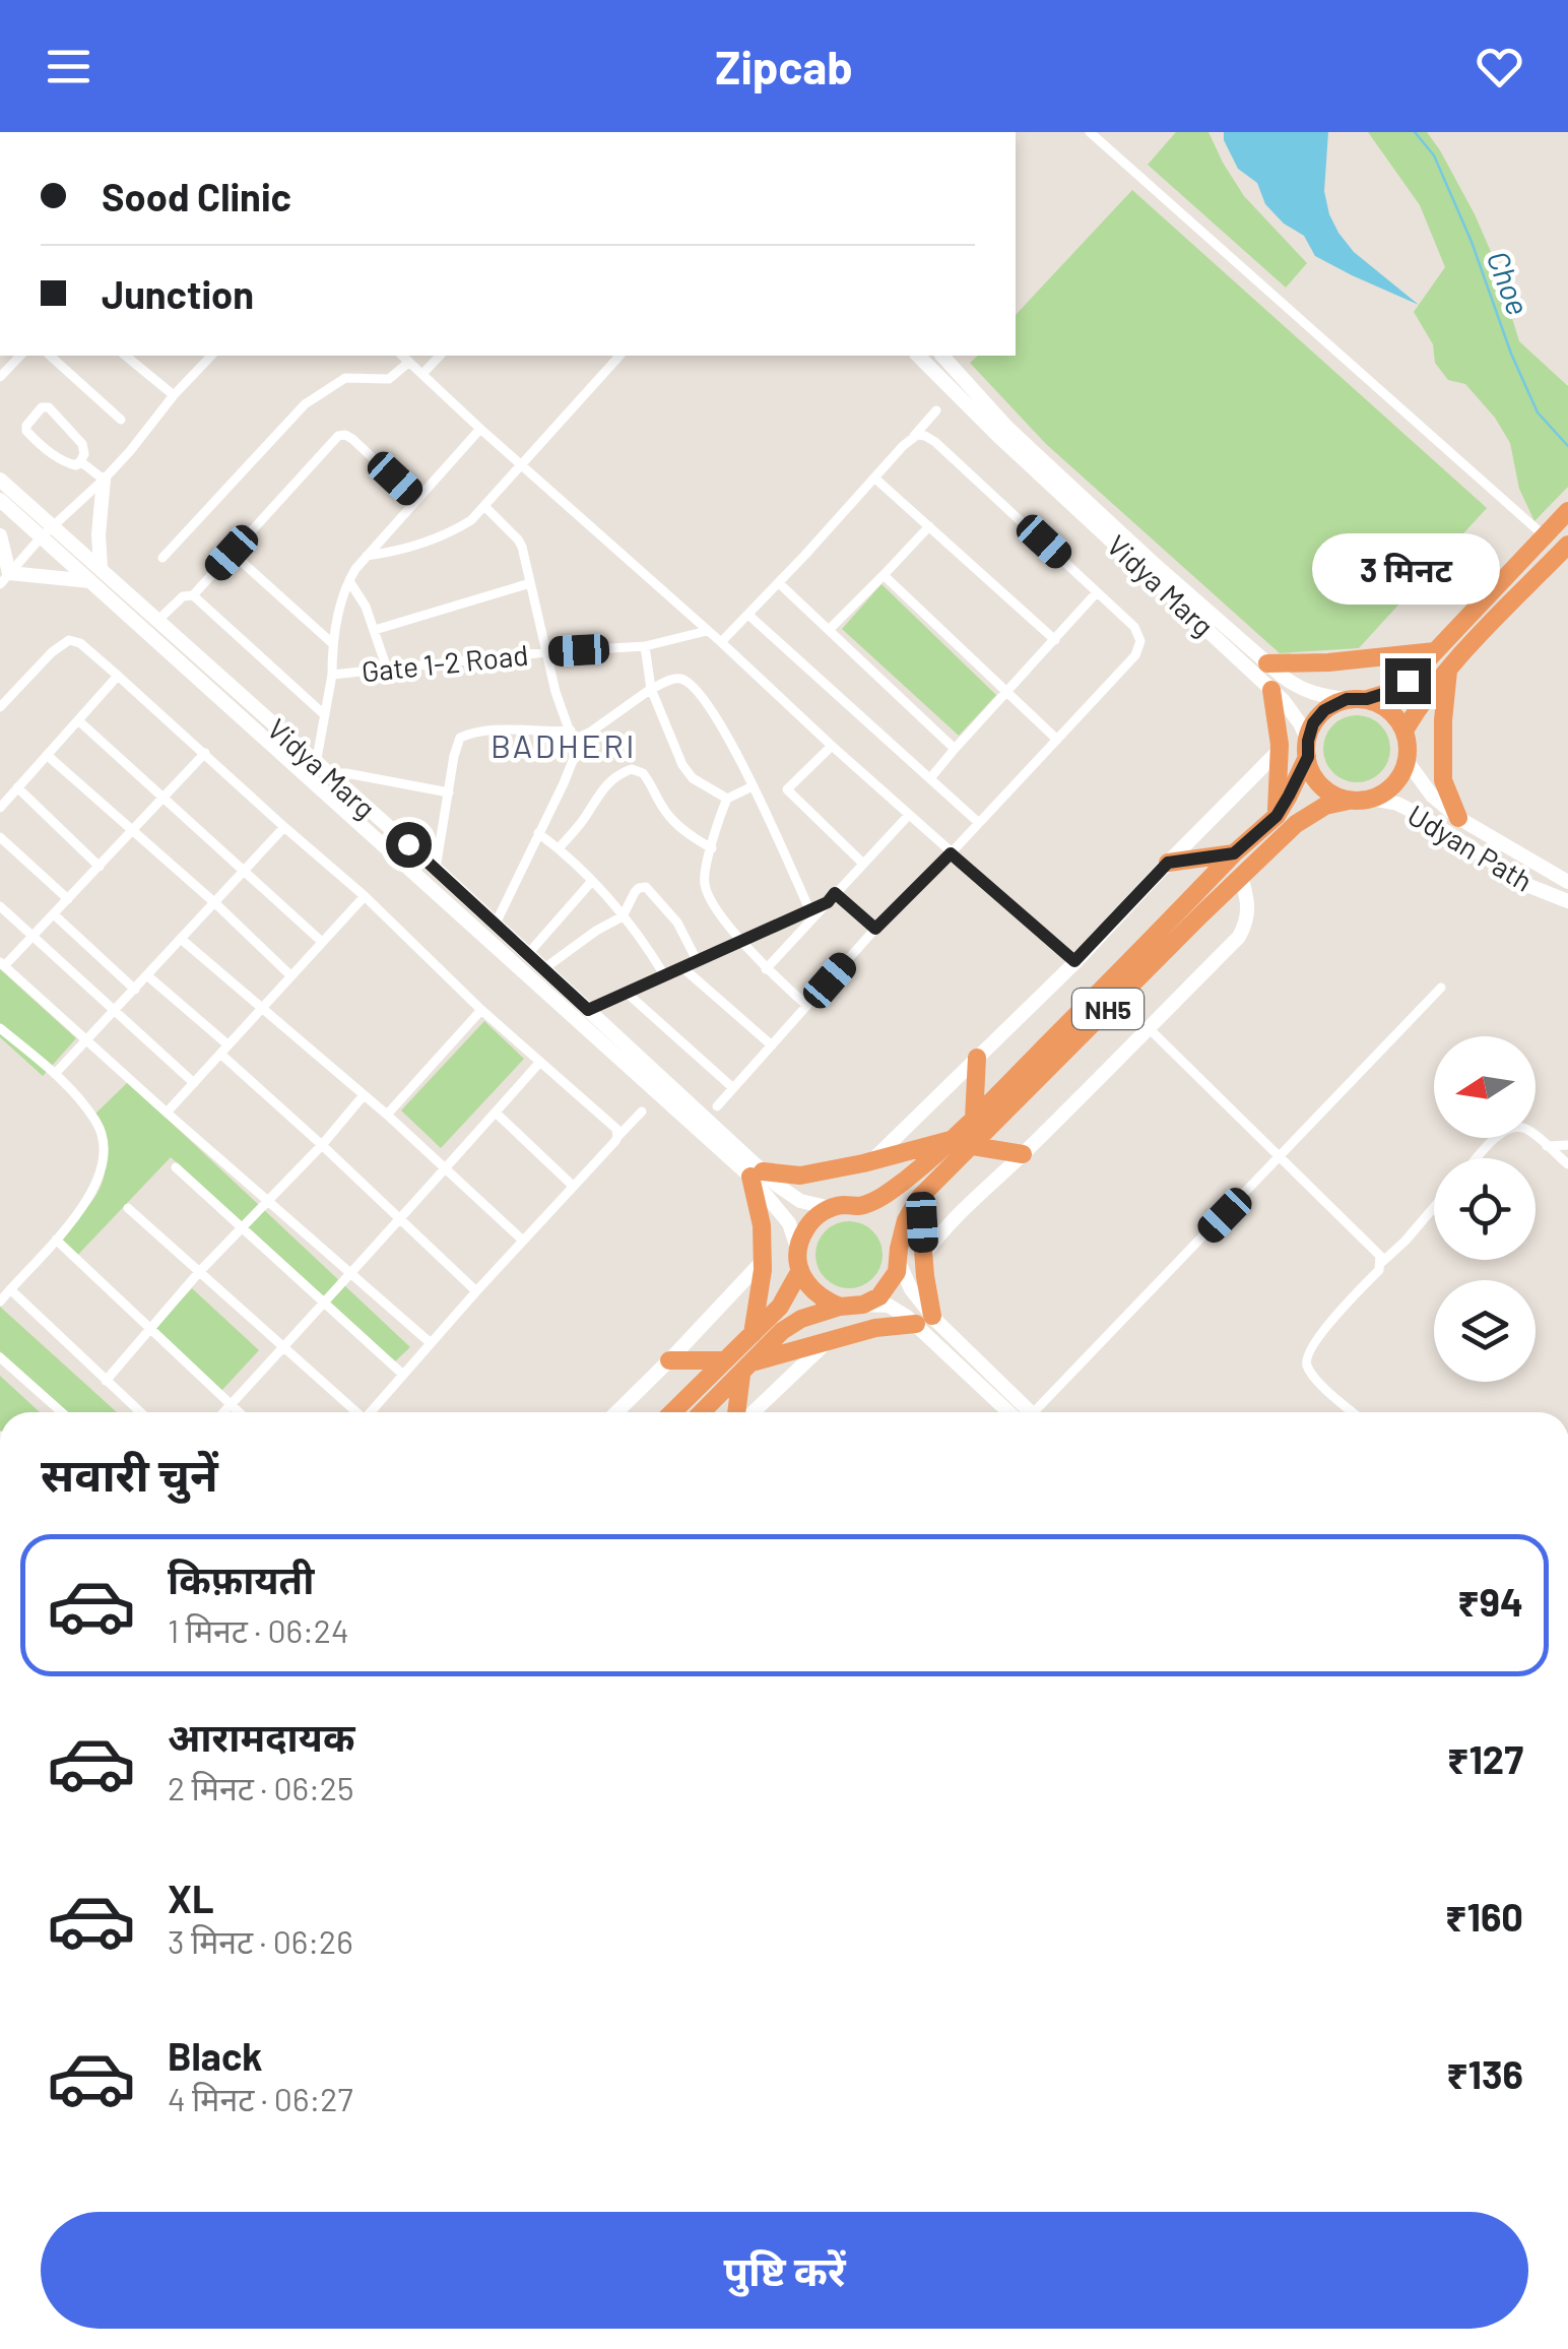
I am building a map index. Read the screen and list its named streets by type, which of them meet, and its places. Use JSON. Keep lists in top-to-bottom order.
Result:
{
  "streets": {
    "highway": ["NH5"],
    "main road": ["Vidya Marg", "Udyan Path"],
    "street": ["Gate 1-2 Road"]
  },
  "crossings": [
    ["Vidya Marg", "Gate 1-2 Road"],
    ["Vidya Marg", "Udyan Path"],
    ["Vidya Marg", "NH5"],
    ["Udyan Path", "NH5"]
  ],
  "districts": ["BADHERI"],
  "water": ["Choe"],
  "north": "left",
  "page": {
    "header": "Zipcab",
    "banner": ["Sood Clinic", "Junction"],
    "bubble": "3 मिनट",
    "heading": "सवारी चुनें",
    "list": [
      {
        "name": "किफ़ायती",
        "note": "1 मिनट · 06:24",
        "value": "₹94"
      },
      {
        "name": "आरामदायक",
        "note": "2 मिनट · 06:25",
        "value": "₹127"
      },
      {
        "name": "XL",
        "note": "3 मिनट · 06:26",
        "value": "₹160"
      },
      {
        "name": "Black",
        "note": "4 मिनट · 06:27",
        "value": "₹136"
      }
    ],
    "buttons": "पुष्टि करें"
  }
}
